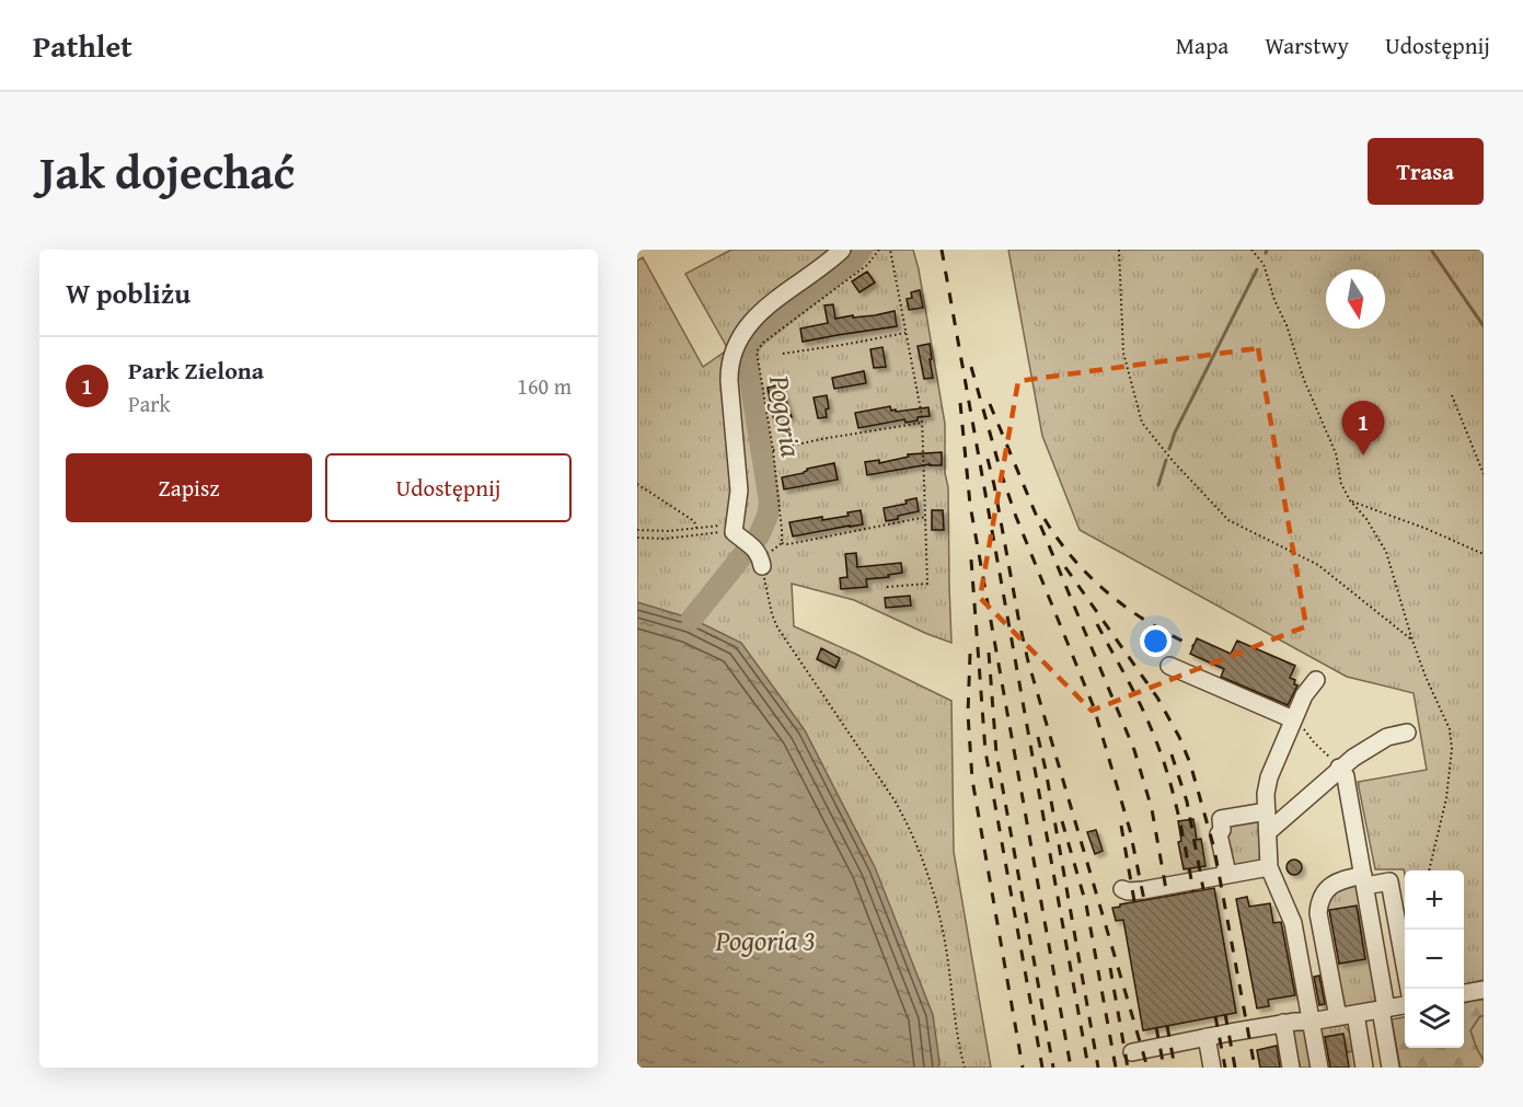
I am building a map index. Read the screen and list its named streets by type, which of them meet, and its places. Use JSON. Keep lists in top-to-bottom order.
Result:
{
  "water": ["Pogoria", "Pogoria 3"],
  "north": "bottom",
  "page": {
    "header": "Pathlet",
    "nav": ["Mapa", "Warstwy", "Udostępnij"],
    "title": "Jak dojechać",
    "buttons": [
      "Trasa",
      ["Zapisz", "Udostępnij"]
    ],
    "heading": "W pobliżu",
    "list": [
      {
        "mark": "1",
        "name": "Park Zielona",
        "note": "Park",
        "value": "160 m"
      }
    ],
    "pins": "1",
    "map_buttons": ["+", "−"]
  }
}
